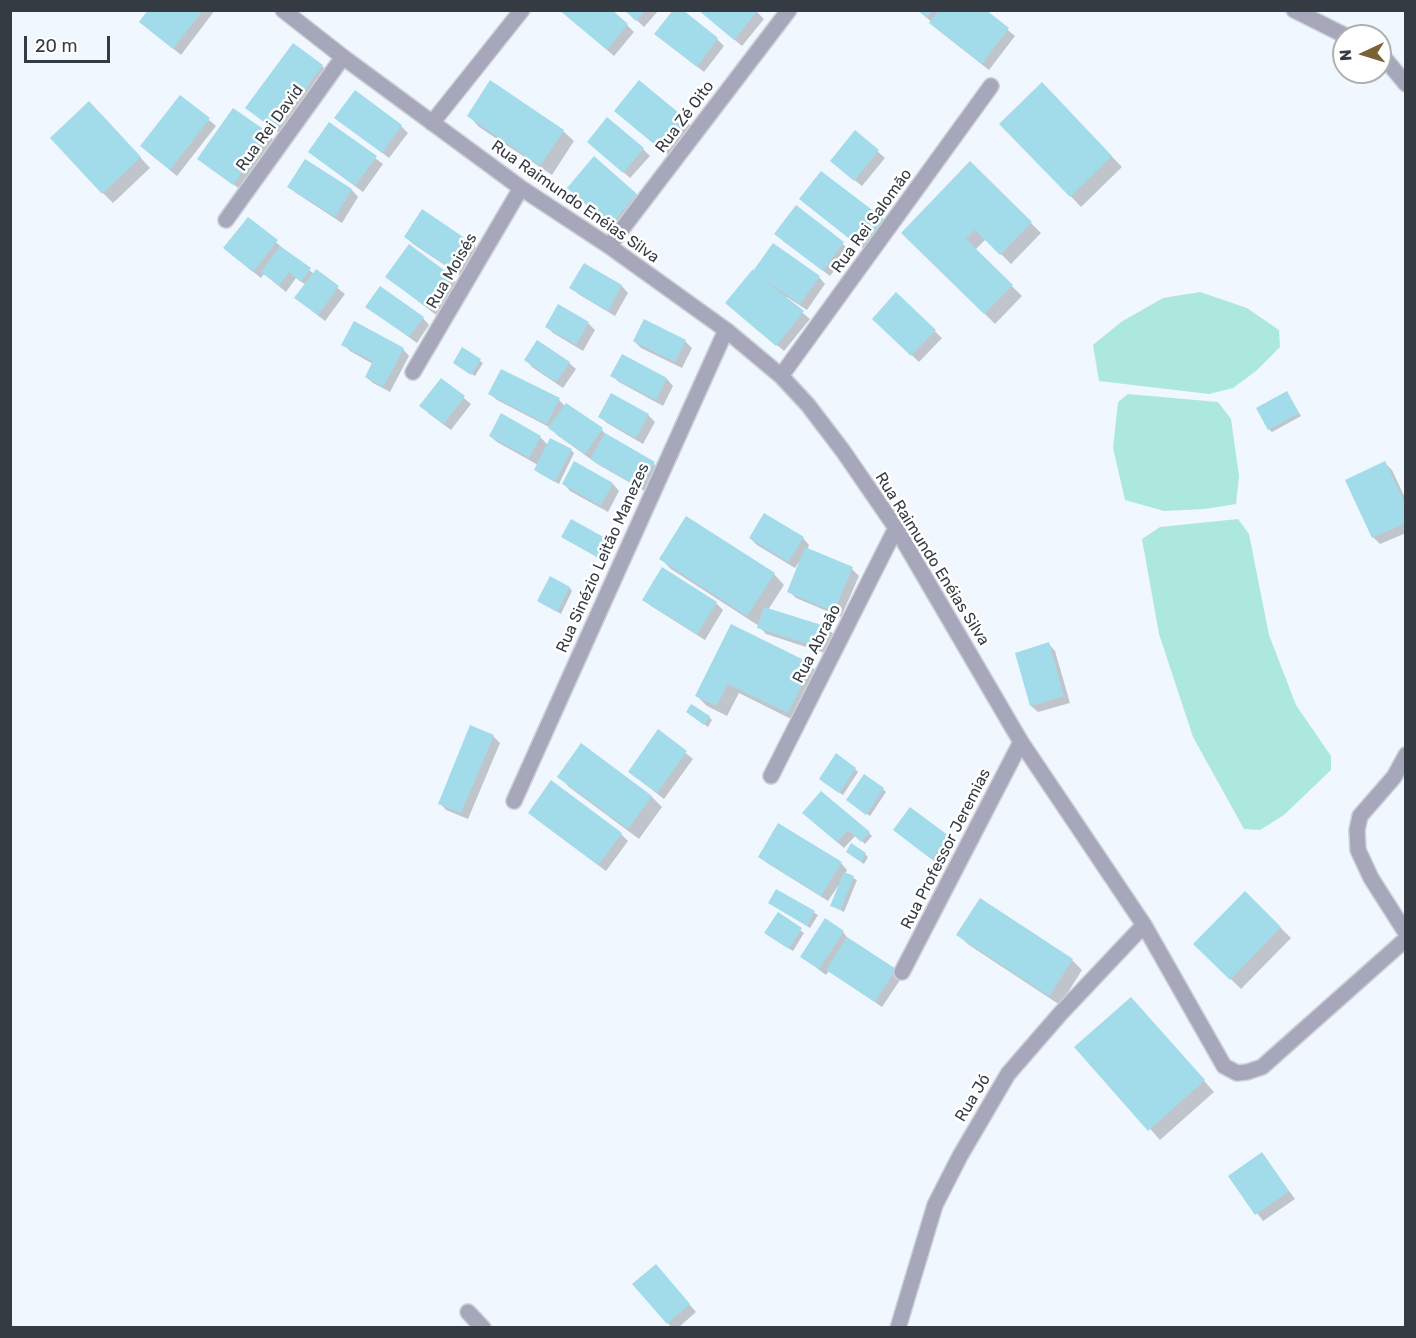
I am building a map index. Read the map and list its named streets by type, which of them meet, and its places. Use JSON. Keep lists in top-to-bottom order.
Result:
{
  "streets": {
    "street": [
      "Rua Zé Oito",
      "Rua Rei David",
      "Rua Raimundo Enéias Silva",
      "Rua Rei Salomão",
      "Rua Moisés",
      "Rua Sinézio Leitão Manezes",
      "Rua Abraão",
      "Rua Professor Jeremias",
      "Rua Jó"
    ]
  },
  "crossings": [
    ["Rua Zé Oito", "Rua Raimundo Enéias Silva"],
    ["Rua Rei David", "Rua Raimundo Enéias Silva"],
    ["Rua Raimundo Enéias Silva", "Rua Rei Salomão"],
    ["Rua Raimundo Enéias Silva", "Rua Moisés"],
    ["Rua Raimundo Enéias Silva", "Rua Sinézio Leitão Manezes"],
    ["Rua Raimundo Enéias Silva", "Rua Abraão"],
    ["Rua Raimundo Enéias Silva", "Rua Professor Jeremias"],
    ["Rua Raimundo Enéias Silva", "Rua Jó"]
  ],
  "scale_bar": "20 m",
  "north": "left"
}
